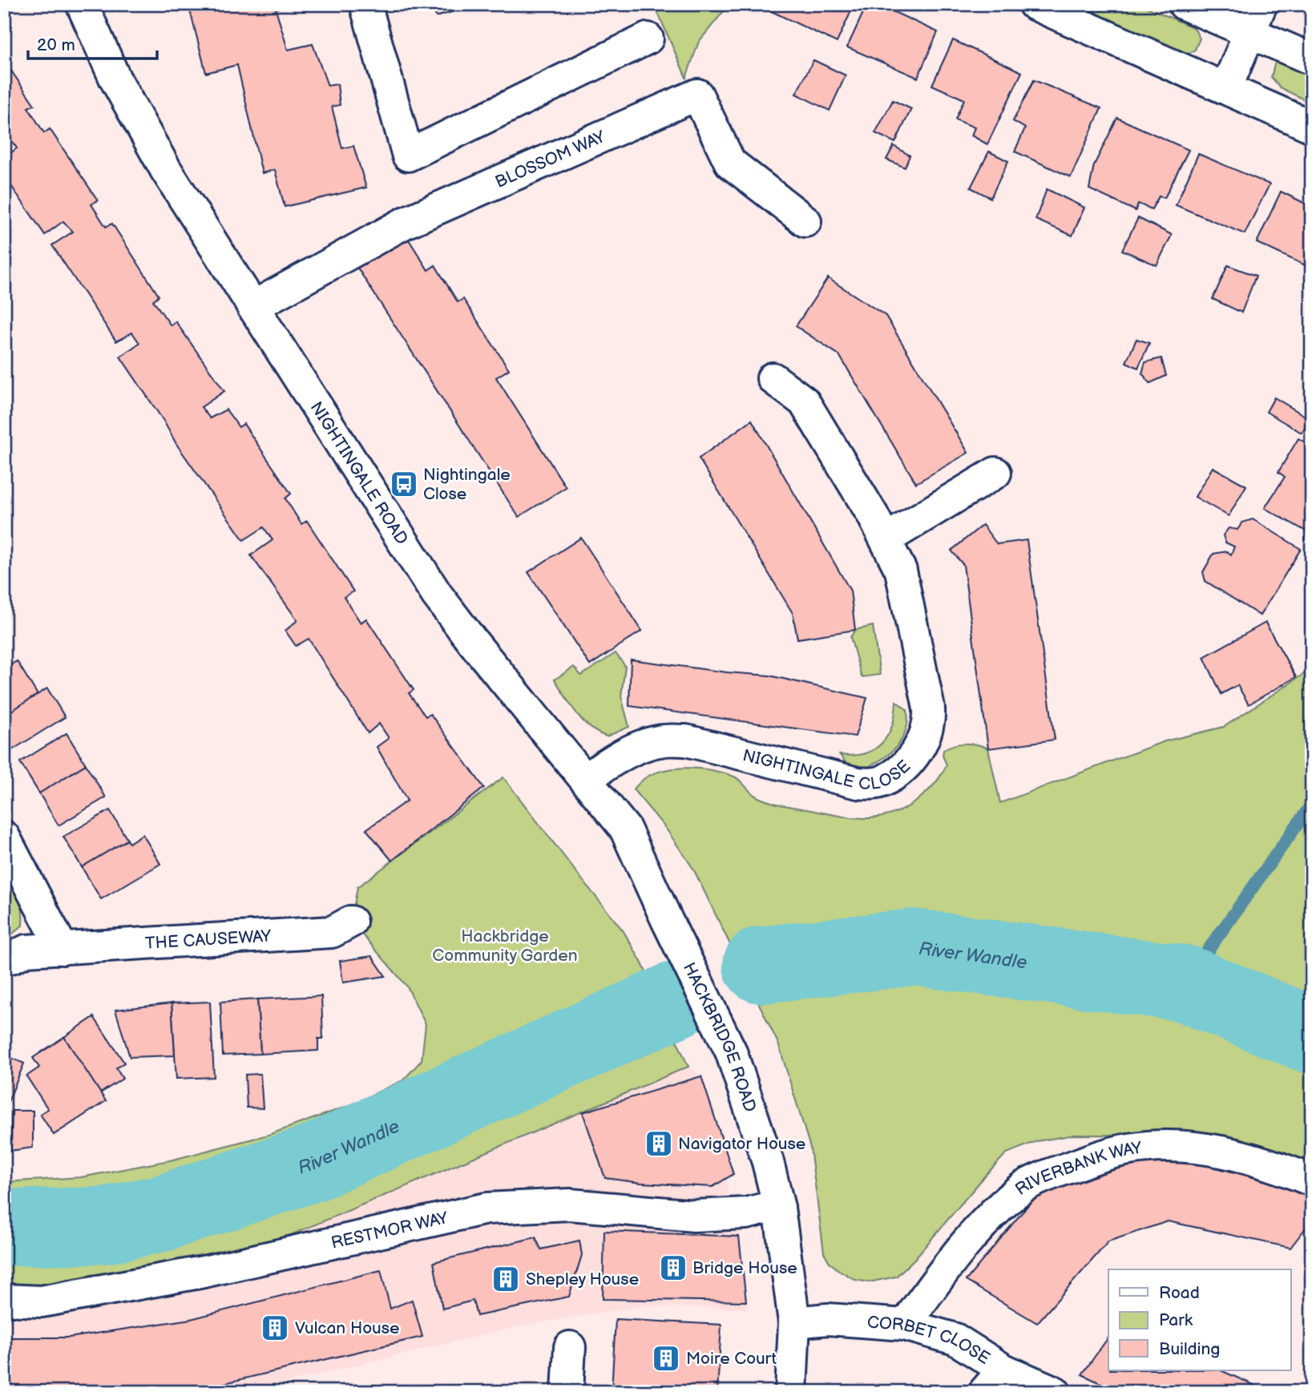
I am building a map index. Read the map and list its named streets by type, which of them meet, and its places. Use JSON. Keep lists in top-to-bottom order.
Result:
{
  "streets": {
    "street": [
      "BLOSSOM WAY",
      "NIGHTINGALE ROAD",
      "NIGHTINGALE CLOSE",
      "THE CAUSEWAY",
      "HACKBRIDGE ROAD",
      "RIVERBANK WAY",
      "RESTMOR WAY",
      "CORBET CLOSE"
    ]
  },
  "crossings": [
    ["BLOSSOM WAY", "NIGHTINGALE ROAD"],
    ["NIGHTINGALE ROAD", "NIGHTINGALE CLOSE"],
    ["NIGHTINGALE ROAD", "HACKBRIDGE ROAD"],
    ["HACKBRIDGE ROAD", "RESTMOR WAY"],
    ["HACKBRIDGE ROAD", "CORBET CLOSE"],
    ["RIVERBANK WAY", "CORBET CLOSE"]
  ],
  "water": ["River Wandle"],
  "parks": ["Hackbridge Community Garden"],
  "places": {
    "bus stop": ["Nightingale Close"],
    "building": [
      "Navigator House",
      "Bridge House",
      "Shepley House",
      "Vulcan House",
      "Moire Court"
    ]
  },
  "legend": ["Road", "Park", "Building"],
  "scale_bar": "20 m"
}
